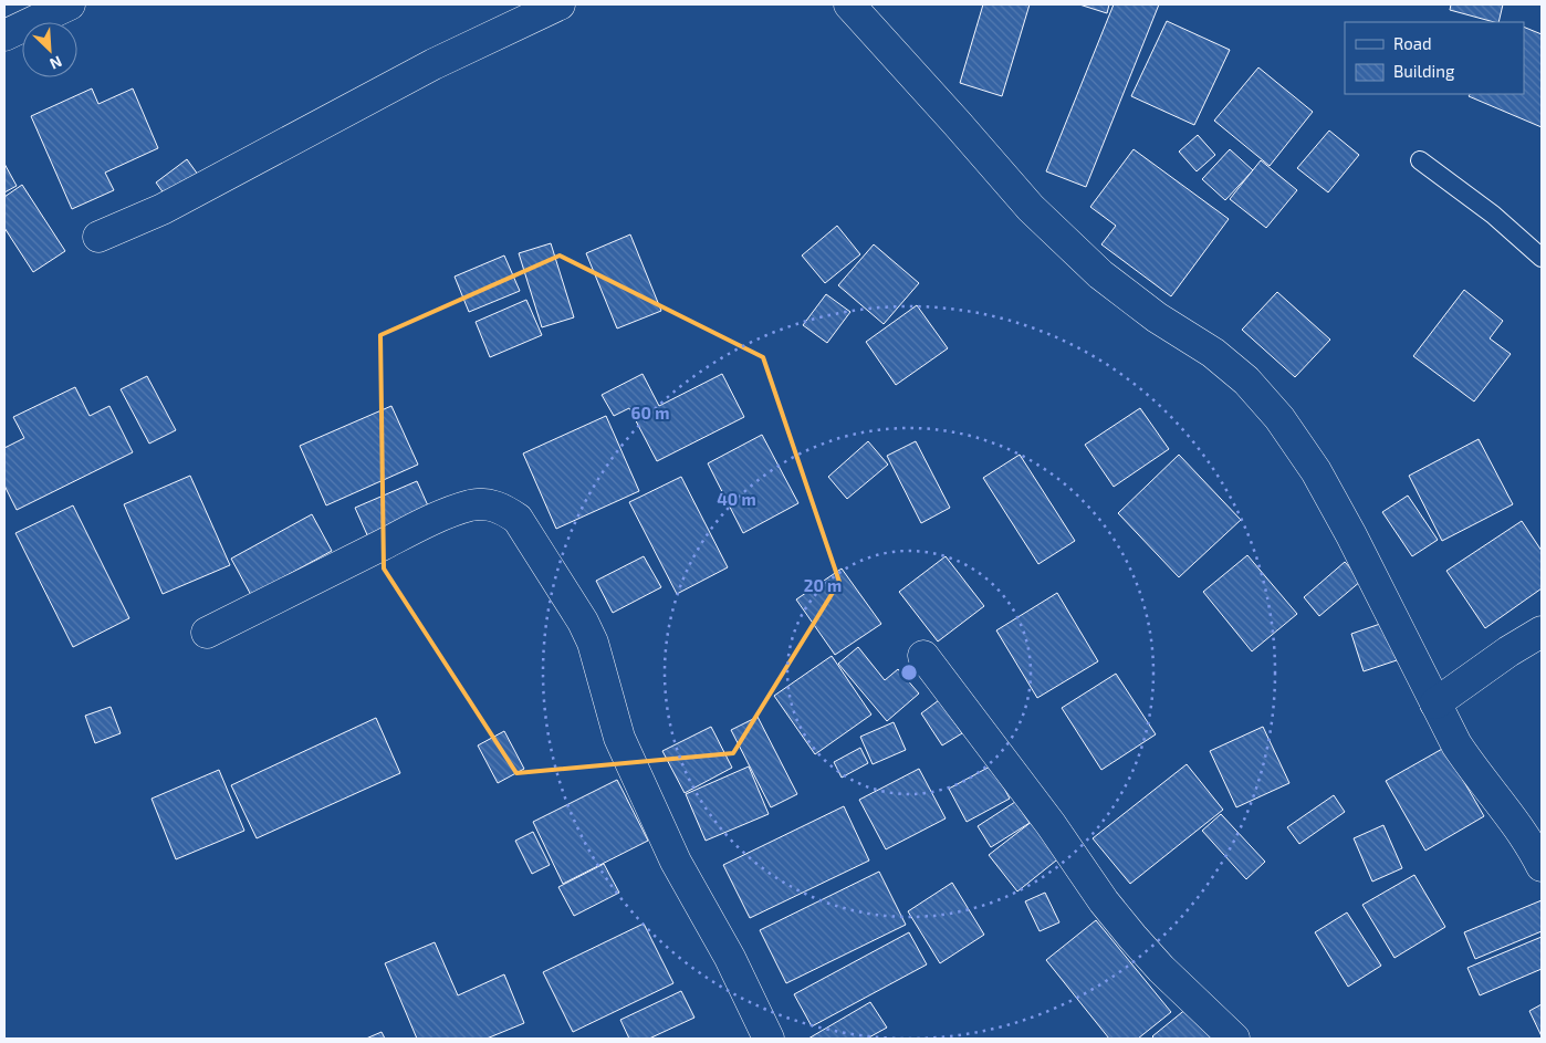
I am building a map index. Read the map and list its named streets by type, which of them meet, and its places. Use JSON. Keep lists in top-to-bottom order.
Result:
{
  "legend": ["Road", "Building"],
  "north": "bottom right",
  "rings": ["60 m", "40 m", "20 m"]
}
